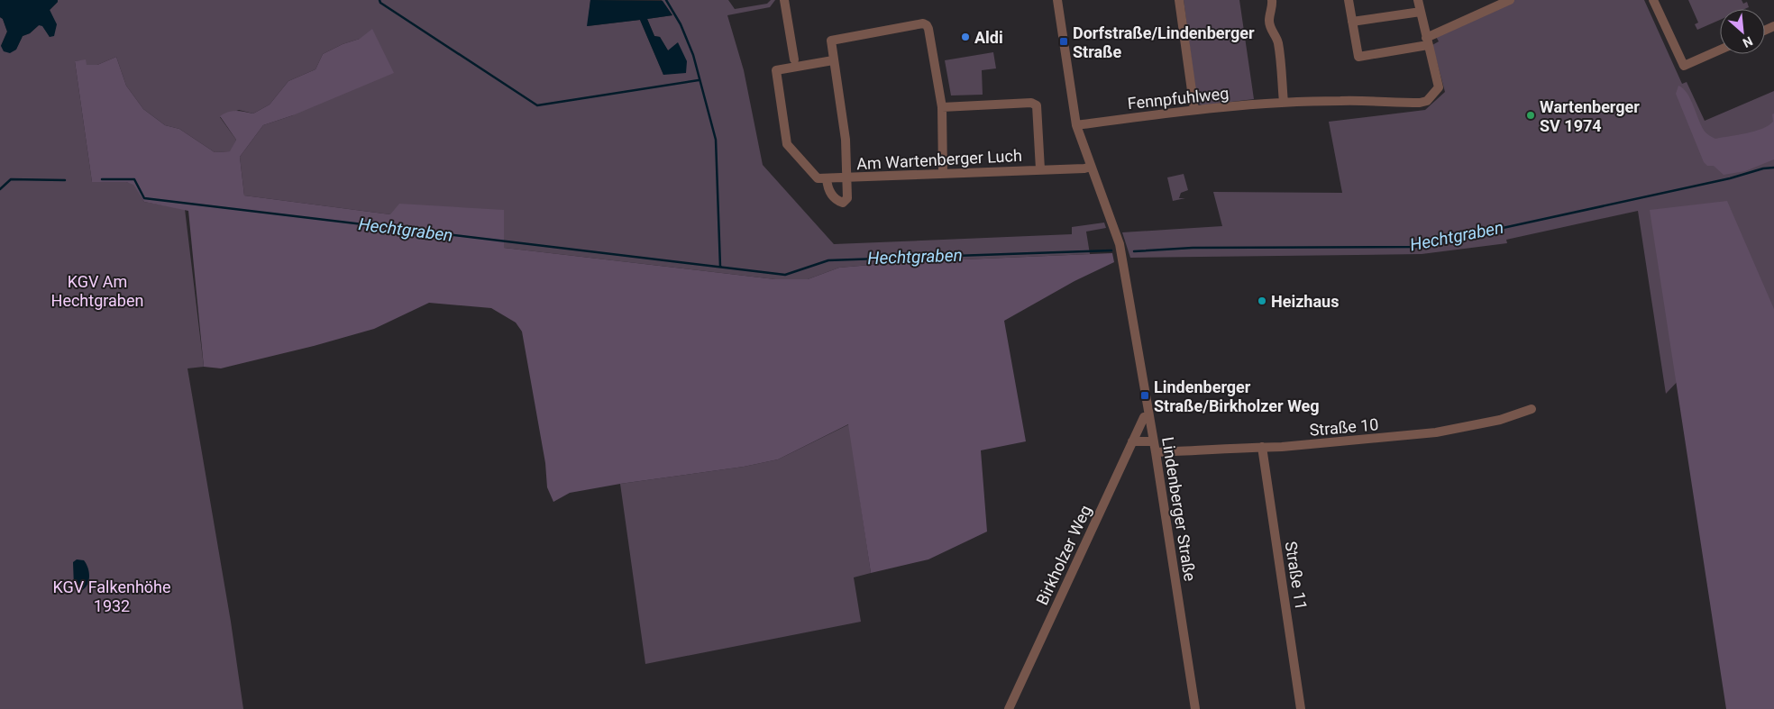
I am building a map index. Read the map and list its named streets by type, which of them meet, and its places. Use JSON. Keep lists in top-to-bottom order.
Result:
{
  "streets": {
    "street": [
      "Fennpfuhlweg",
      "Am Wartenberger Luch",
      "Straße 10",
      "Lindenberger Straße",
      "Birkholzer Weg",
      "Straße 11"
    ]
  },
  "crossings": [
    ["Fennpfuhlweg", "Lindenberger Straße"],
    ["Am Wartenberger Luch", "Lindenberger Straße"],
    ["Straße 10", "Lindenberger Straße"],
    ["Straße 10", "Straße 11"],
    ["Lindenberger Straße", "Birkholzer Weg"]
  ],
  "water": ["Hechtgraben"],
  "parks": ["KGV Am Hechtgraben", "KGV Falkenhöhe 1932"],
  "places": {
    "other": ["Aldi", "Wartenberger SV 1974", "Heizhaus"],
    "transit": ["Dorfstraße/Lindenberger Straße", "Lindenberger Straße/Birkholzer Weg"]
  },
  "north": "bottom right"
}
